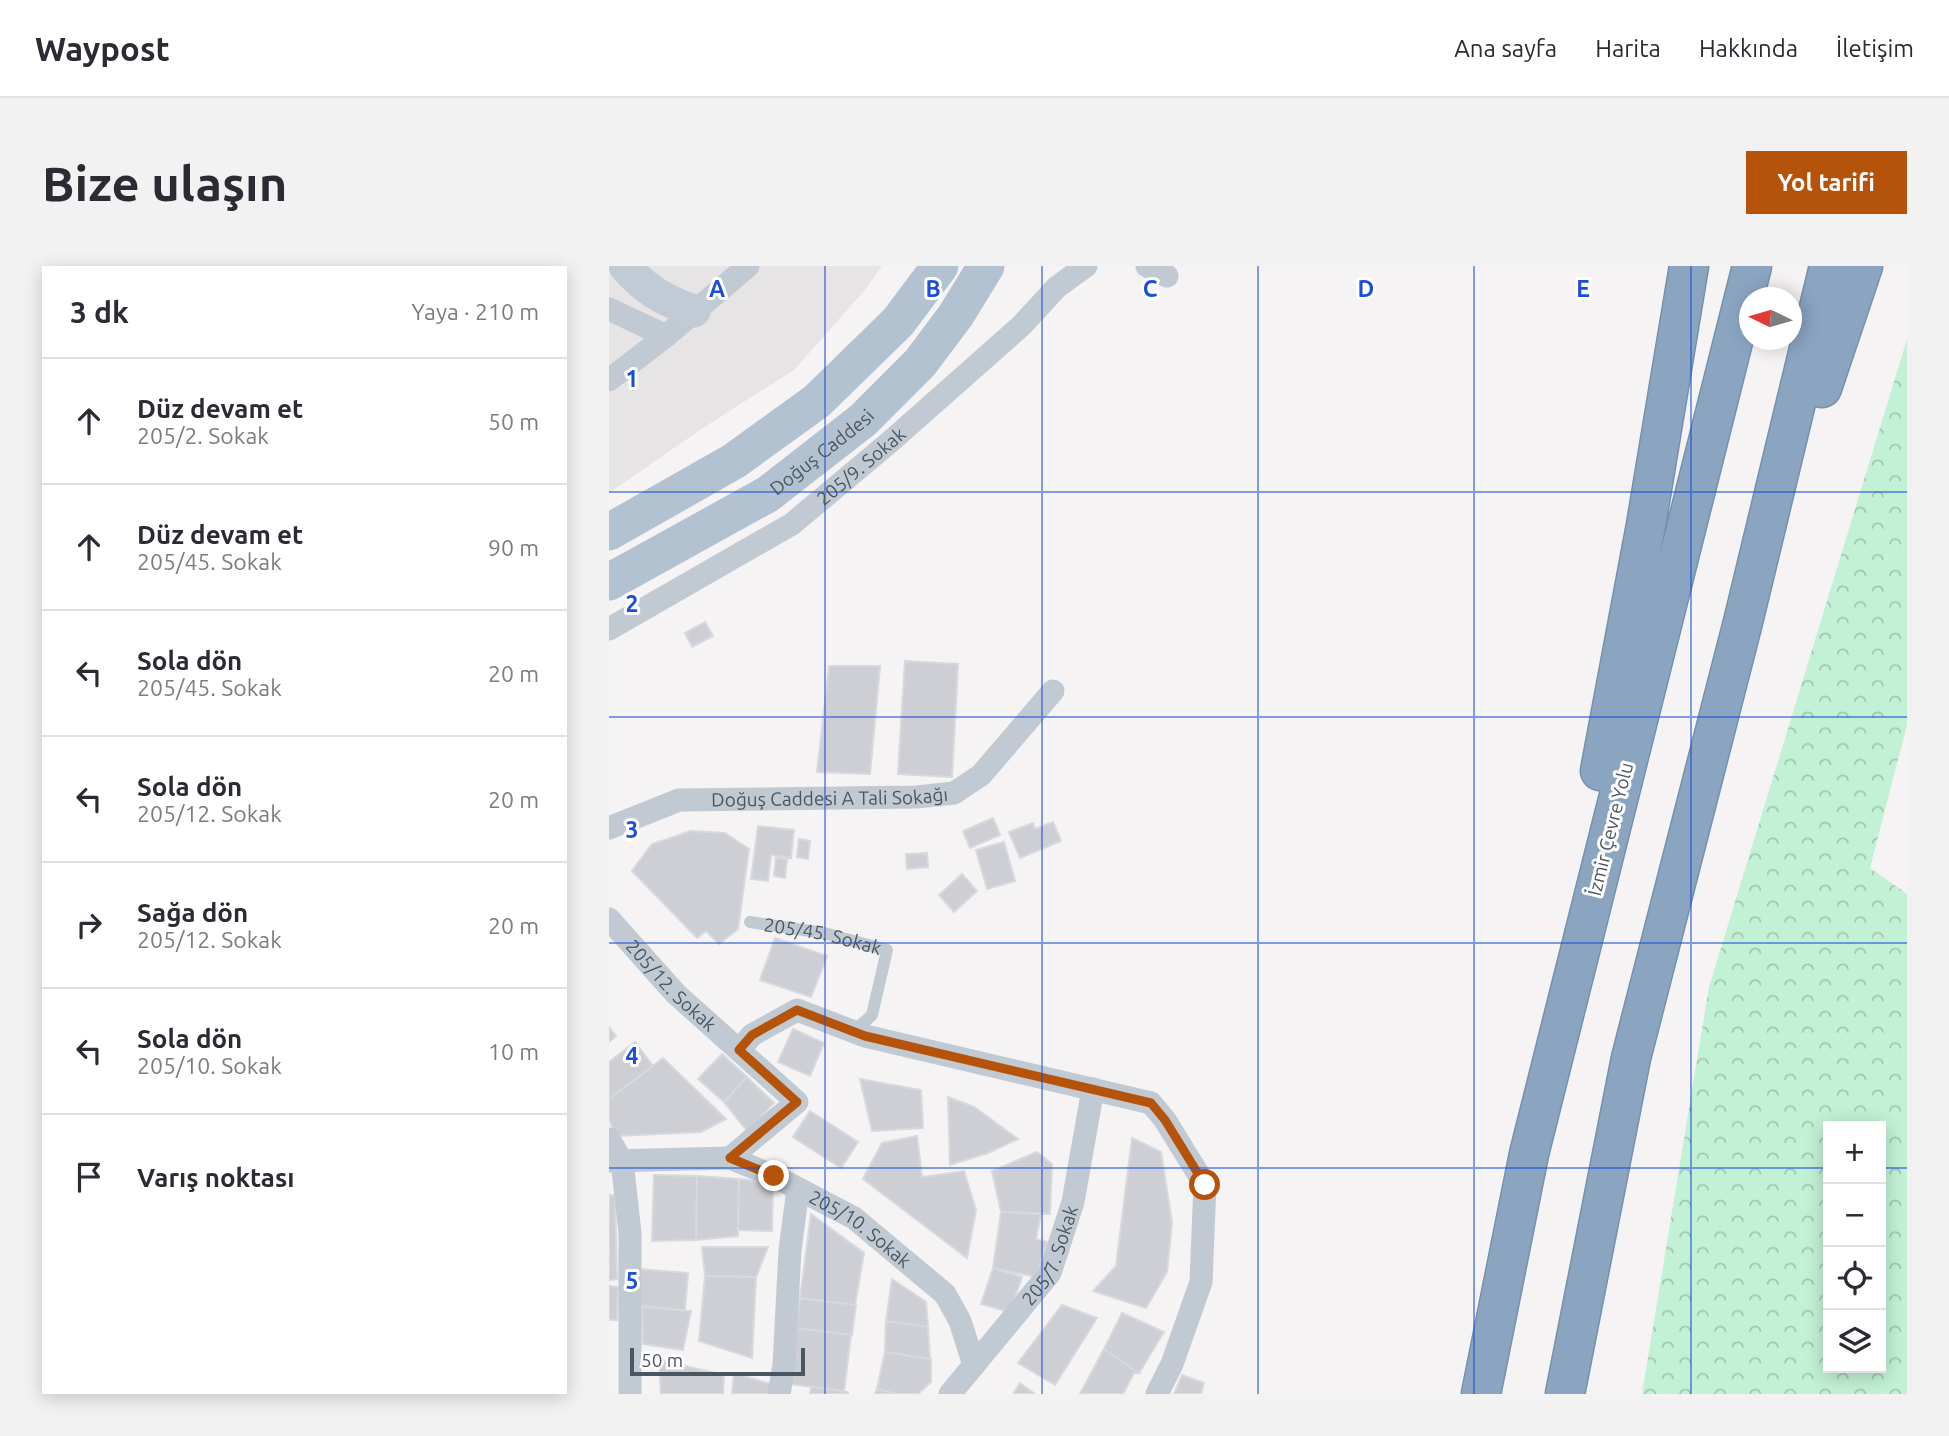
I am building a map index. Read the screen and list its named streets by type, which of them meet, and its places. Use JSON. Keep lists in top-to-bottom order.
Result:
{
  "streets": {
    "highway": ["İzmir Çevre Yolu"],
    "main road": ["Doğuş Caddesi"],
    "street": [
      "205/9. Sokak",
      "Doğuş Caddesi A Tali Sokağı",
      "205/12. Sokak",
      "205/10. Sokak",
      "205/7. Sokak"
    ],
    "lane": ["205/45. Sokak"]
  },
  "crossings": [
    ["205/12. Sokak", "205/10. Sokak"],
    ["205/10. Sokak", "205/7. Sokak"]
  ],
  "scale_bar": "50 m",
  "north": "left",
  "page": {
    "header": "Waypost",
    "nav": [
      "Ana sayfa",
      "Harita",
      "Hakkında",
      "İletişim"
    ],
    "buttons": "Yol tarifi",
    "title": "Bize ulaşın",
    "heading": ["3 dk", "Yaya · 210 m"],
    "list": [
      ["Düz devam et", "205/2. Sokak", "50 m"],
      ["Düz devam et", "205/45. Sokak", "90 m"],
      ["Sola dön", "205/45. Sokak", "20 m"],
      ["Sola dön", "205/12. Sokak", "20 m"],
      ["Sağa dön", "205/12. Sokak", "20 m"],
      ["Sola dön", "205/10. Sokak", "10 m"],
      "Varış noktası"
    ],
    "map_buttons": ["+", "−"],
    "scale": "50 m"
  },
  "grid": {
    "columns": [
      "A",
      "B",
      "C",
      "D",
      "E"
    ],
    "rows": [
      "1",
      "2",
      "3",
      "4",
      "5"
    ]
  }
}
